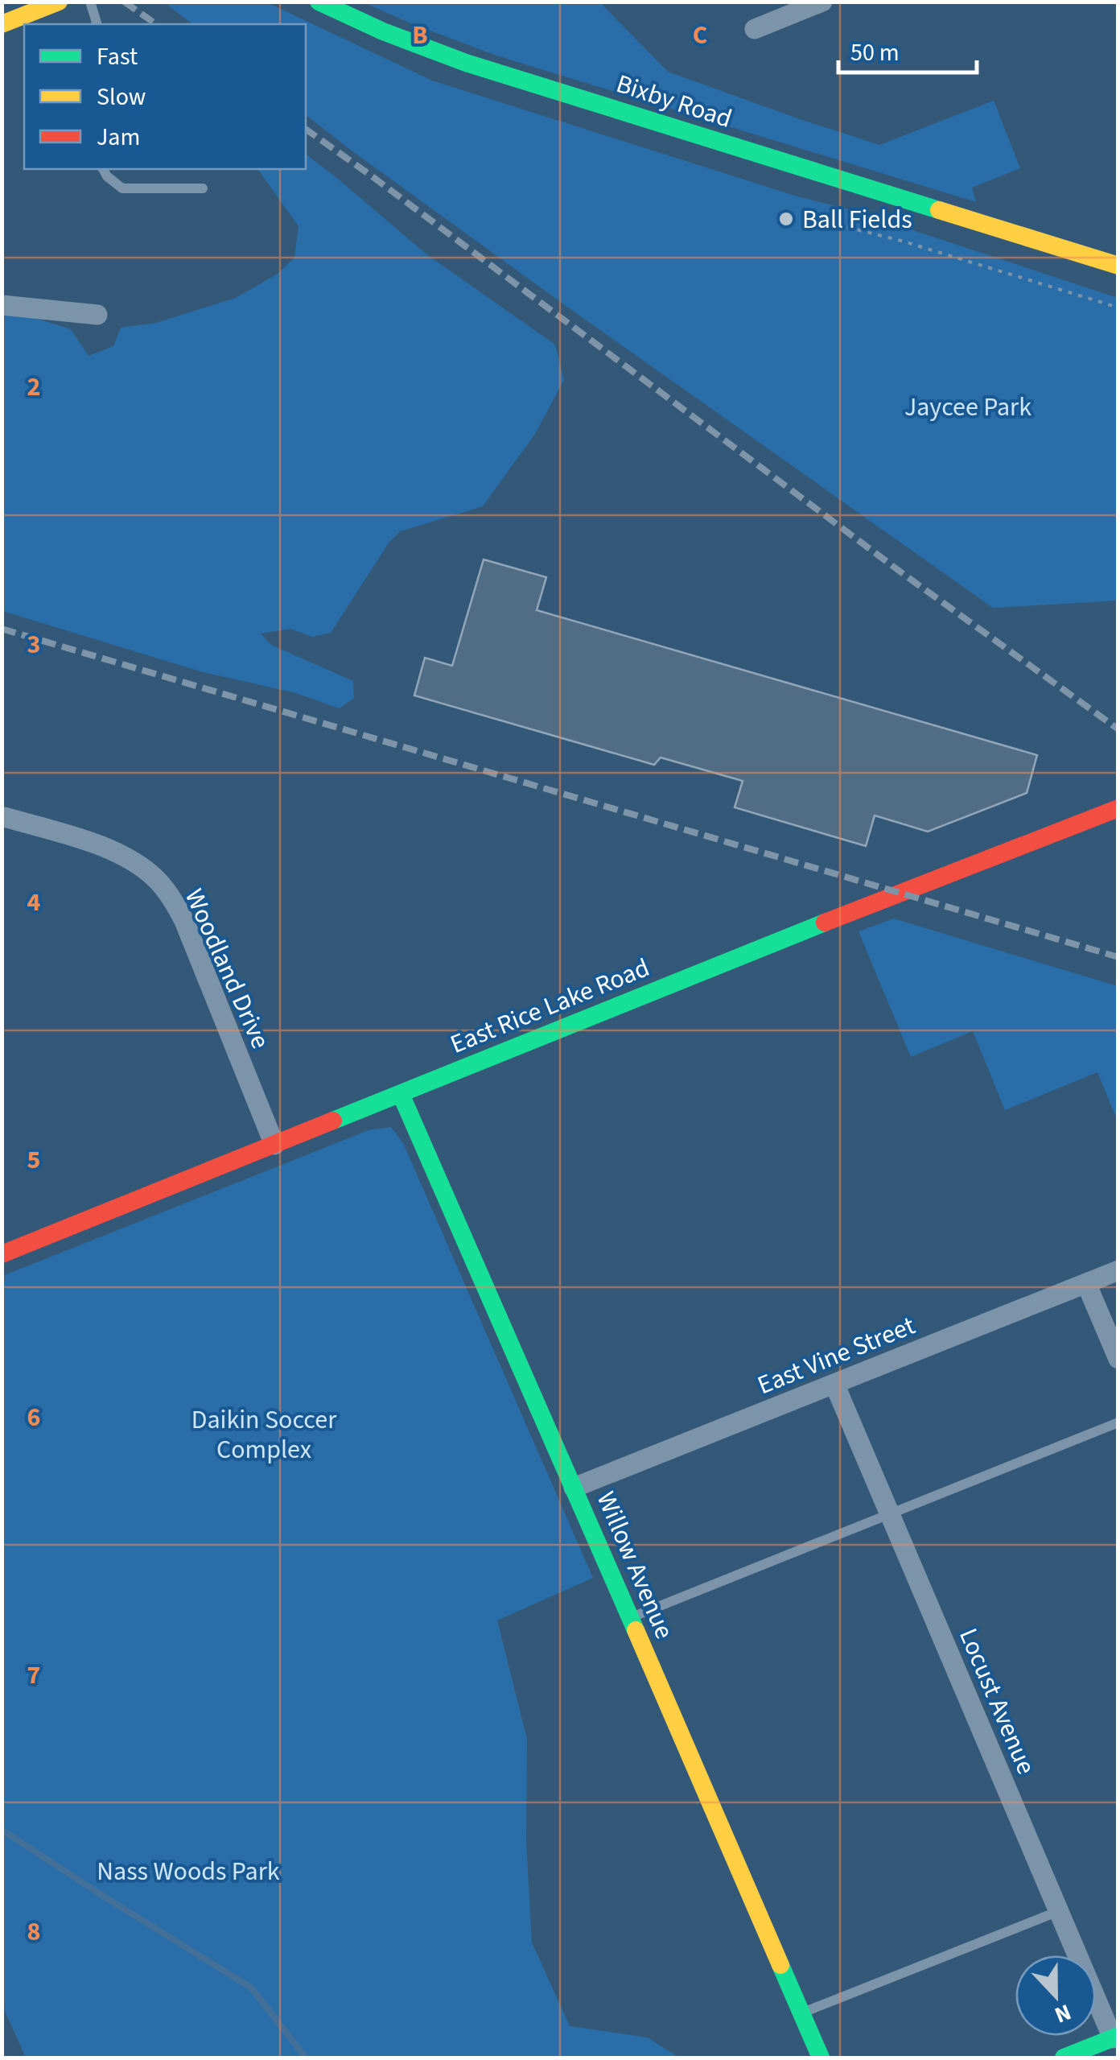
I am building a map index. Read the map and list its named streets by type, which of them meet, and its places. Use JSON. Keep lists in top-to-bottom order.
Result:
{
  "streets": {
    "street": [
      "Bixby Road",
      "Woodland Drive",
      "East Rice Lake Road",
      "East Vine Street",
      "Willow Avenue",
      "Locust Avenue"
    ]
  },
  "crossings": [
    ["Woodland Drive", "East Rice Lake Road"],
    ["East Rice Lake Road", "Willow Avenue"],
    ["East Vine Street", "Willow Avenue"],
    ["East Vine Street", "Locust Avenue"]
  ],
  "parks": ["Jaycee Park", "Daikin Soccer Complex", "Nass Woods Park"],
  "places": ["Ball Fields"],
  "legend": ["Fast", "Slow", "Jam"],
  "scale_bar": "50 m",
  "north": "bottom",
  "grid": {
    "columns": ["B", "C"],
    "rows": [
      "2",
      "3",
      "4",
      "5",
      "6",
      "7",
      "8"
    ]
  }
}
